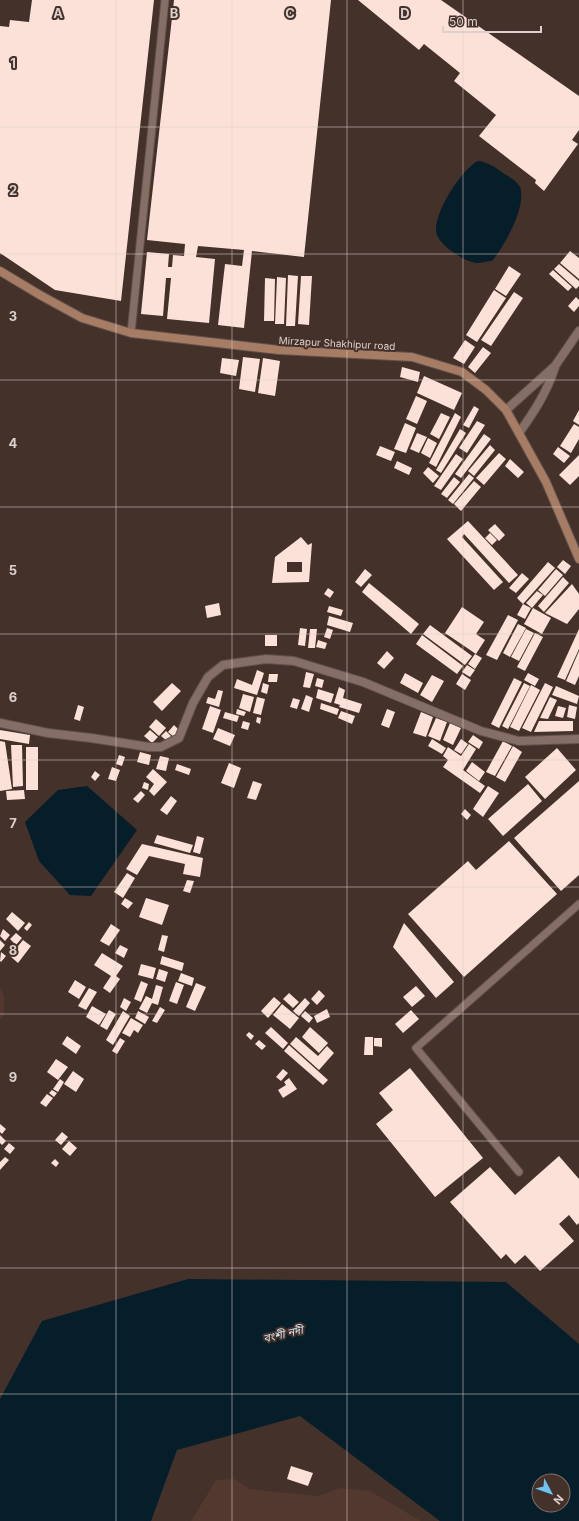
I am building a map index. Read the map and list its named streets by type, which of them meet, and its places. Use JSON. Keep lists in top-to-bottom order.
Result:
{
  "streets": {
    "main road": ["Mirzapur Shakhipur road"]
  },
  "water": ["বংশী নদী"],
  "scale_bar": "50 m",
  "north": "bottom right",
  "grid": {
    "columns": [
      "A",
      "B",
      "C",
      "D"
    ],
    "rows": [
      "1",
      "2",
      "3",
      "4",
      "5",
      "6",
      "7",
      "8",
      "9"
    ]
  }
}
